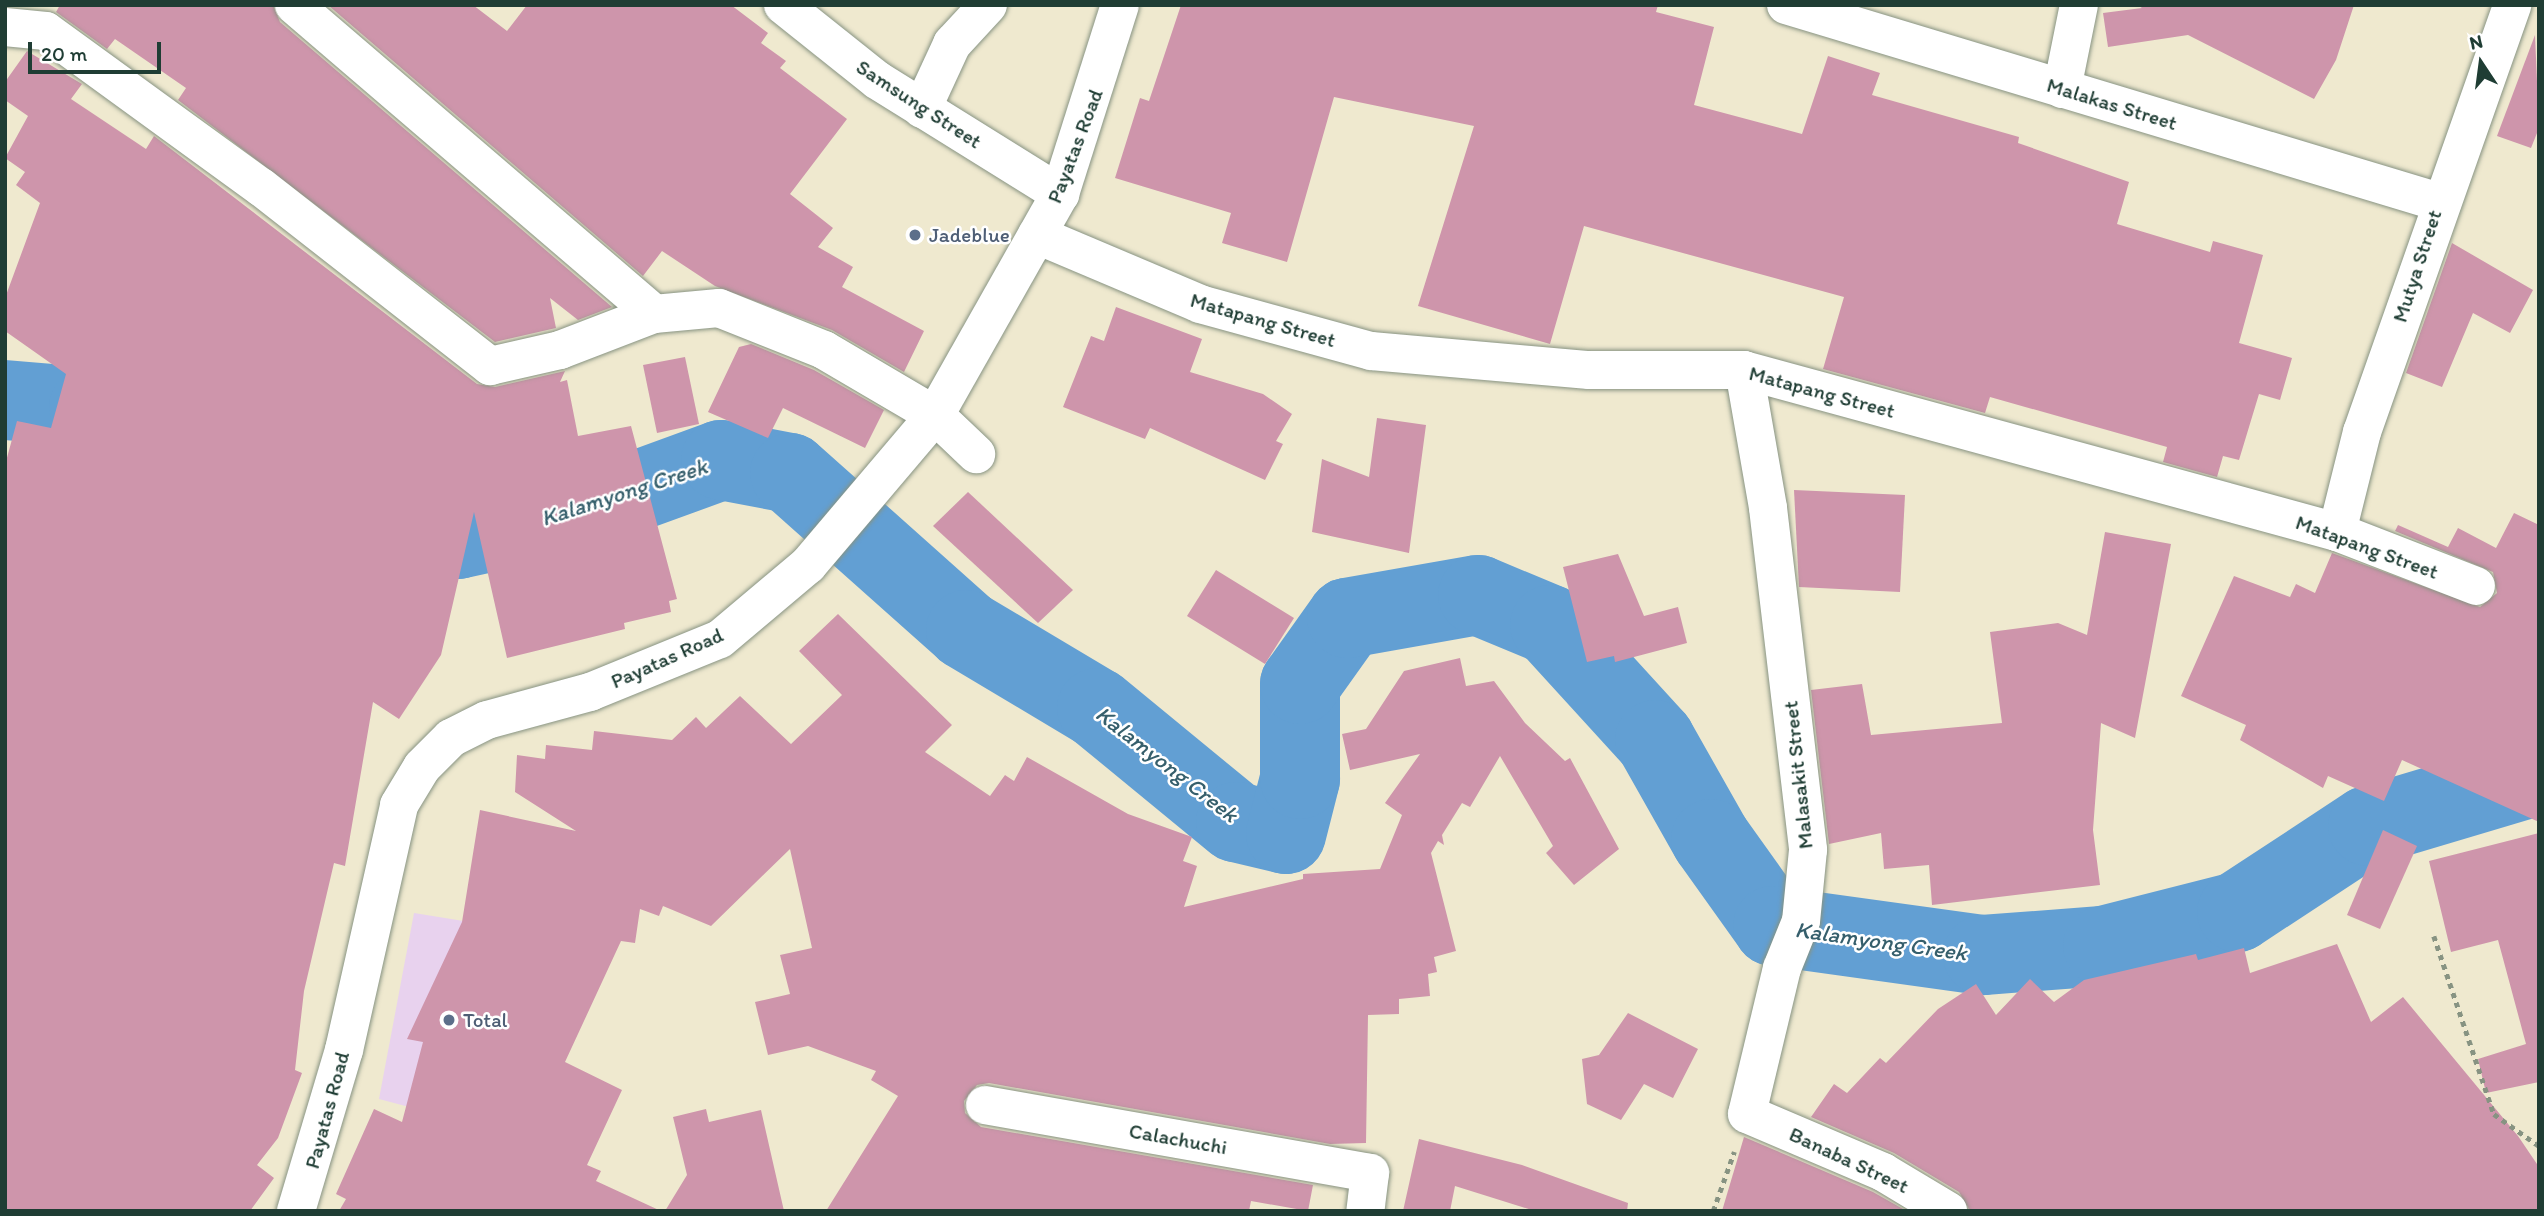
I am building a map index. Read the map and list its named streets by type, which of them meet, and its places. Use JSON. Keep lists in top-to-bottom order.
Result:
{
  "streets": {
    "street": [
      "Samsung Street",
      "Malakas Street",
      "Payatas Road",
      "Mutya Street",
      "Matapang Street",
      "Malasakit Street",
      "Calachuchi",
      "Banaba Street"
    ]
  },
  "crossings": [
    ["Samsung Street", "Payatas Road"],
    ["Malakas Street", "Mutya Street"],
    ["Payatas Road", "Matapang Street"],
    ["Mutya Street", "Matapang Street"],
    ["Matapang Street", "Malasakit Street"],
    ["Malasakit Street", "Banaba Street"]
  ],
  "water": ["Kalamyong Creek"],
  "places": ["Jadeblue", "Total"],
  "scale_bar": "20 m",
  "north": "top"
}
